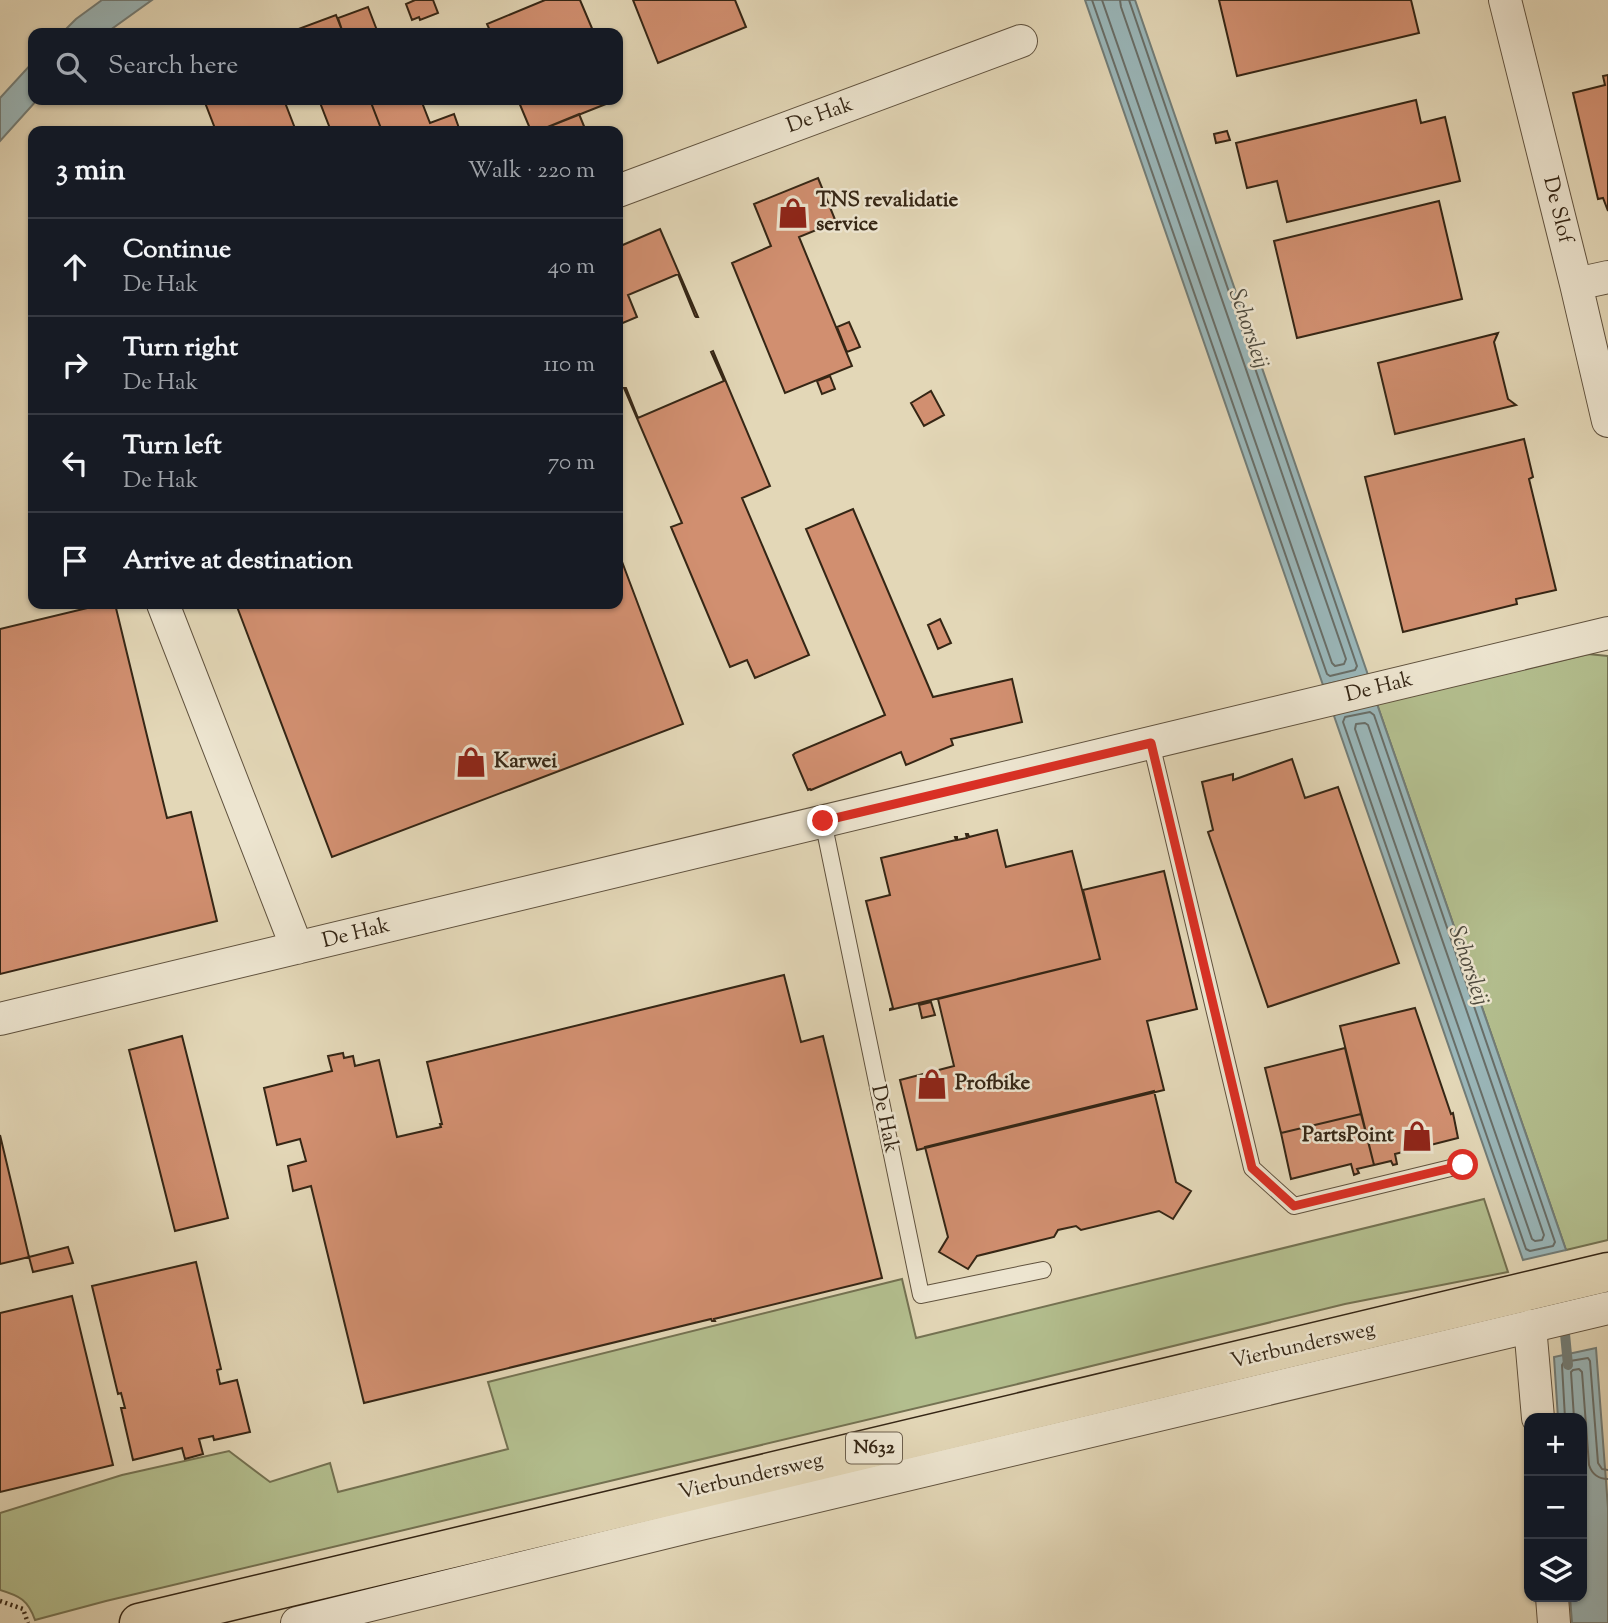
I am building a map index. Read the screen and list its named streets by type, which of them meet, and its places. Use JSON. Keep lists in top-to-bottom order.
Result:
{
  "streets": {
    "main road": ["Vierbundersweg", "N632"],
    "street": ["De Hak", "De Slof"]
  },
  "water": ["Schorsleij"],
  "places": {
    "shop": [
      "TNS revalidatie service",
      "Karwei",
      "Profbike",
      "PartsPoint"
    ]
  },
  "page": {
    "search": "Search here",
    "heading": ["3 min", "Walk · 220 m"],
    "list": [
      ["Continue", "De Hak", "40 m"],
      ["Turn right", "De Hak", "110 m"],
      ["Turn left", "De Hak", "70 m"],
      "Arrive at destination"
    ],
    "map_buttons": ["+", "−"]
  }
}
